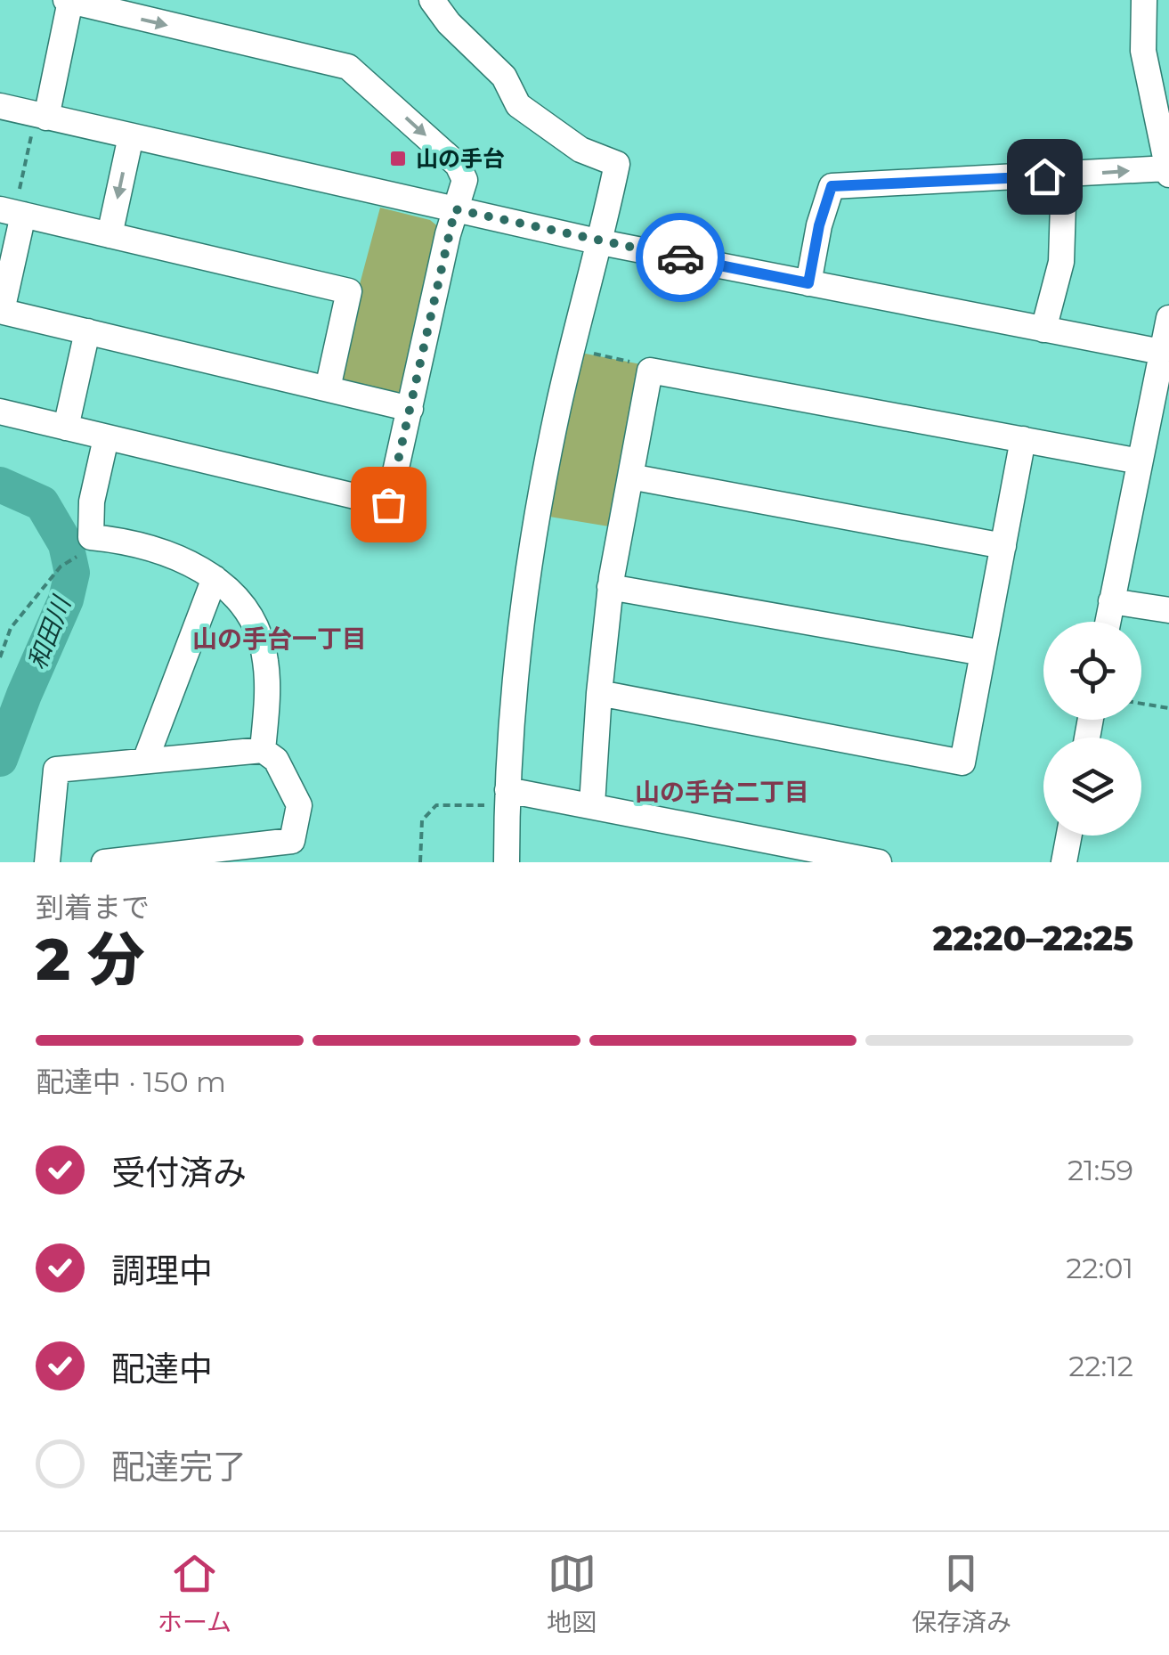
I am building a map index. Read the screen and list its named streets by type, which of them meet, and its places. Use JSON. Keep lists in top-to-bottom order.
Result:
{
  "districts": ["山の手台一丁目", "山の手台二丁目"],
  "water": ["和田川"],
  "places": {
    "transit": ["山の手台"]
  },
  "page": {
    "heading": ["2 分", "到着まで", "22:20–22:25"],
    "bar": "配達中 · 150 m",
    "list": [
      ["受付済み", "21:59"],
      ["調理中", "22:01"],
      ["配達中", "22:12"],
      "配達完了"
    ],
    "tabs": ["ホーム", "地図", "保存済み"]
  }
}
